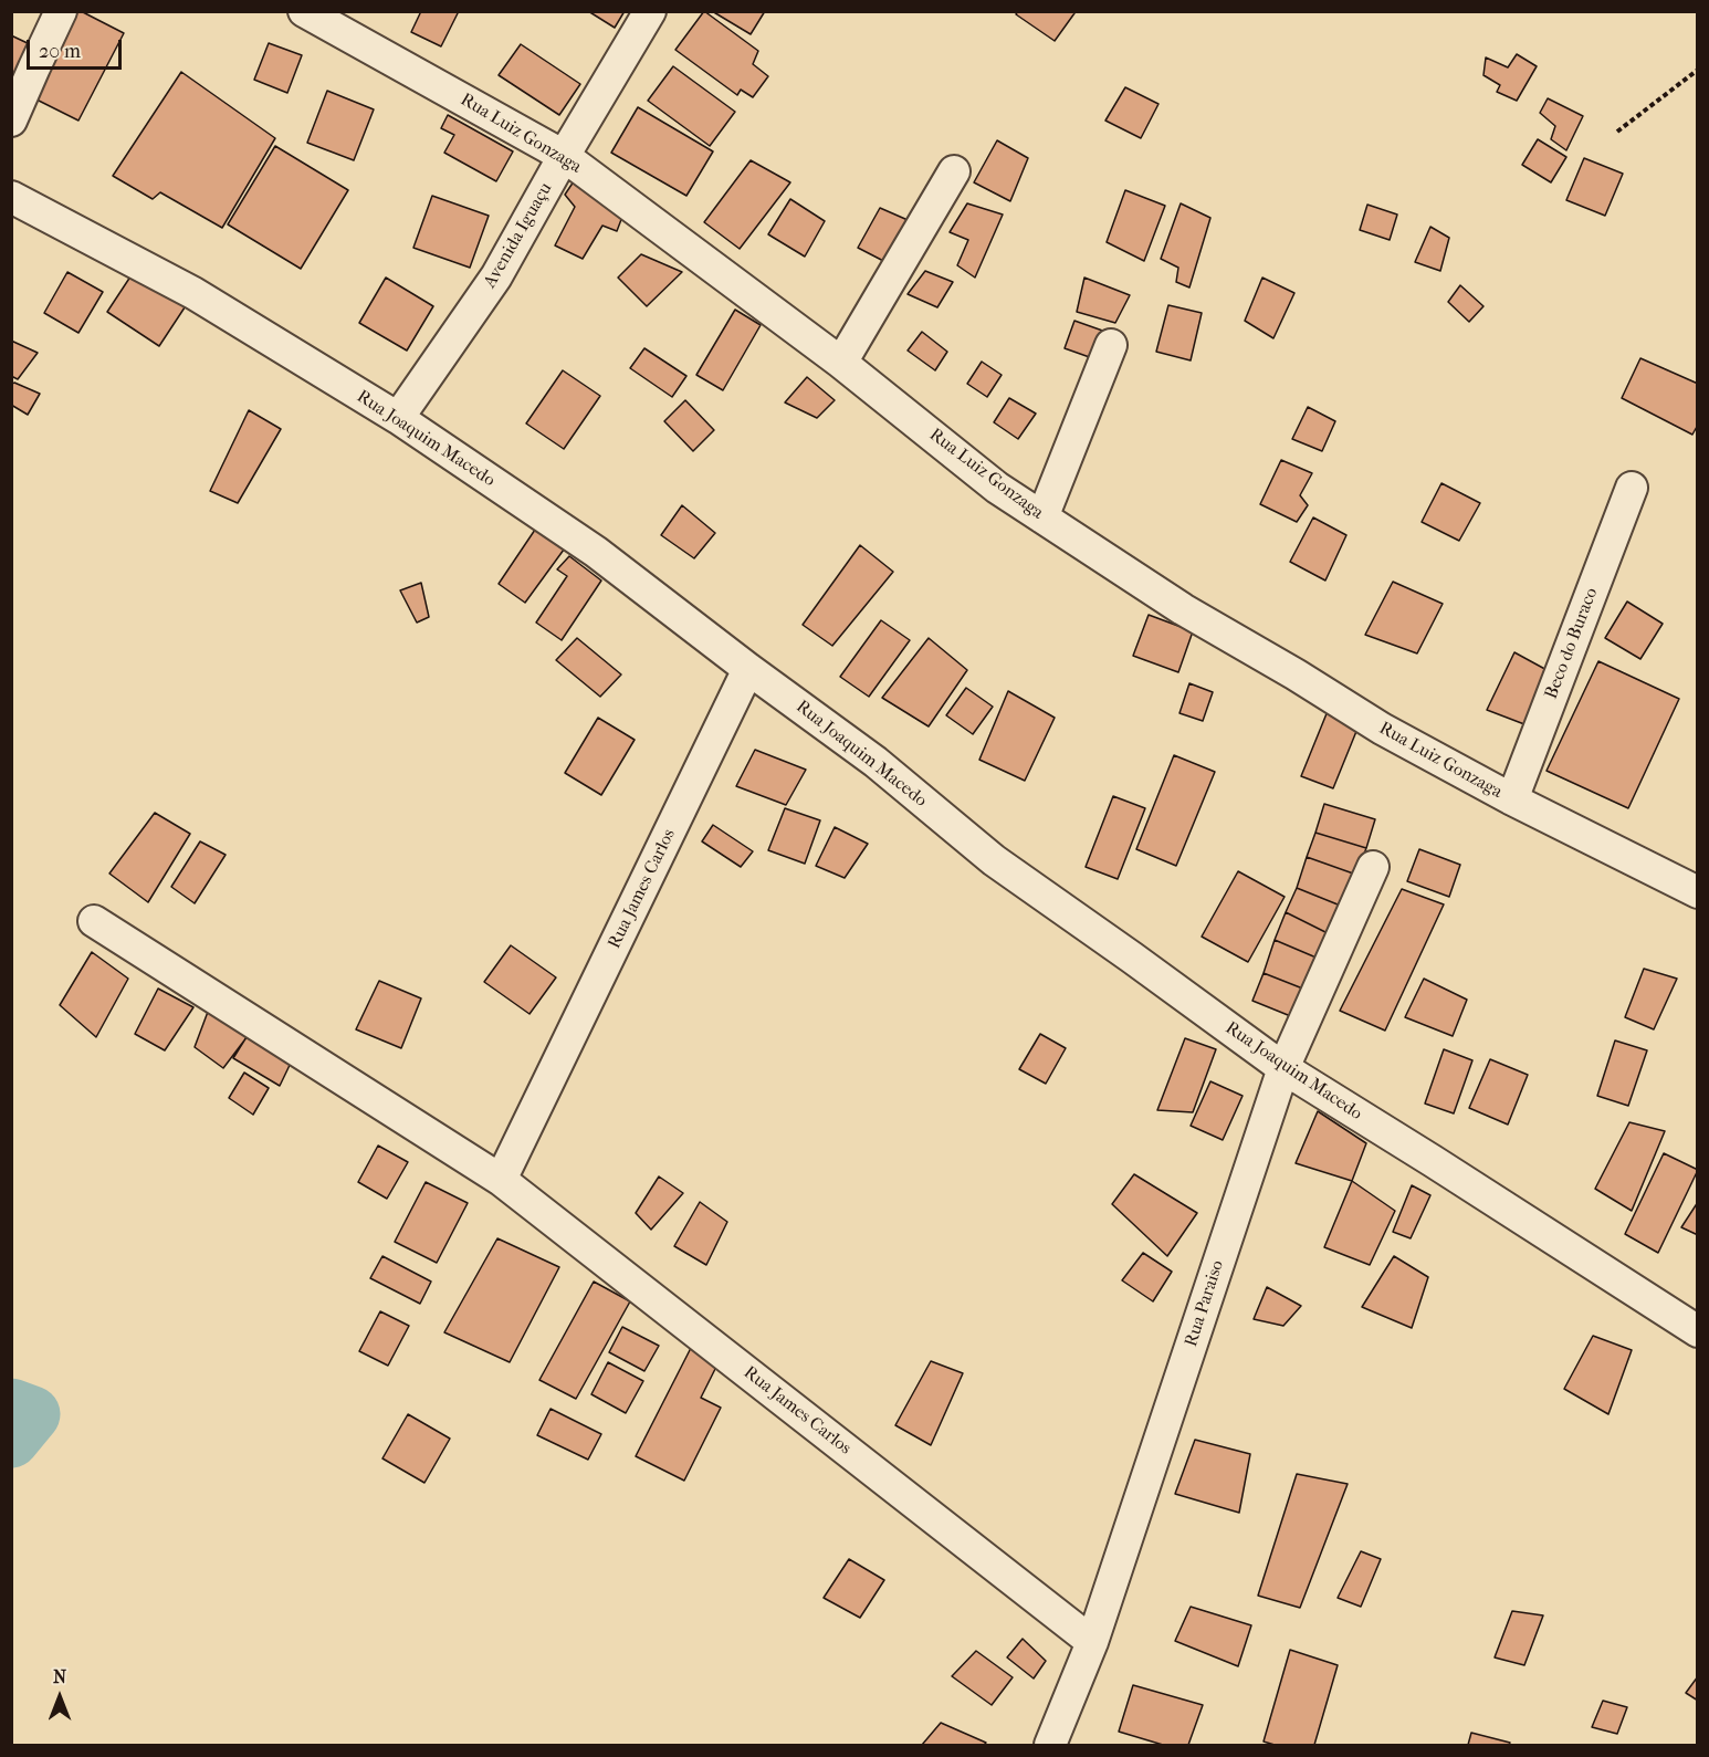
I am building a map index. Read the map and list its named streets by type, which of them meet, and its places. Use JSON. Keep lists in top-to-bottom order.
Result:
{
  "streets": {
    "street": [
      "Rua Luiz Gonzaga",
      "Avenida Iguaçu",
      "Rua Joaquim Macedo",
      "Beco do Buraco",
      "Rua James Carlos",
      "Rua Paraiso"
    ]
  },
  "crossings": [
    ["Rua Luiz Gonzaga", "Avenida Iguaçu"],
    ["Rua Luiz Gonzaga", "Beco do Buraco"],
    ["Avenida Iguaçu", "Rua Joaquim Macedo"],
    ["Rua Joaquim Macedo", "Rua James Carlos"],
    ["Rua Joaquim Macedo", "Rua Paraiso"],
    ["Rua James Carlos", "Rua Paraiso"]
  ],
  "scale_bar": "20 m",
  "north": "top"
}
